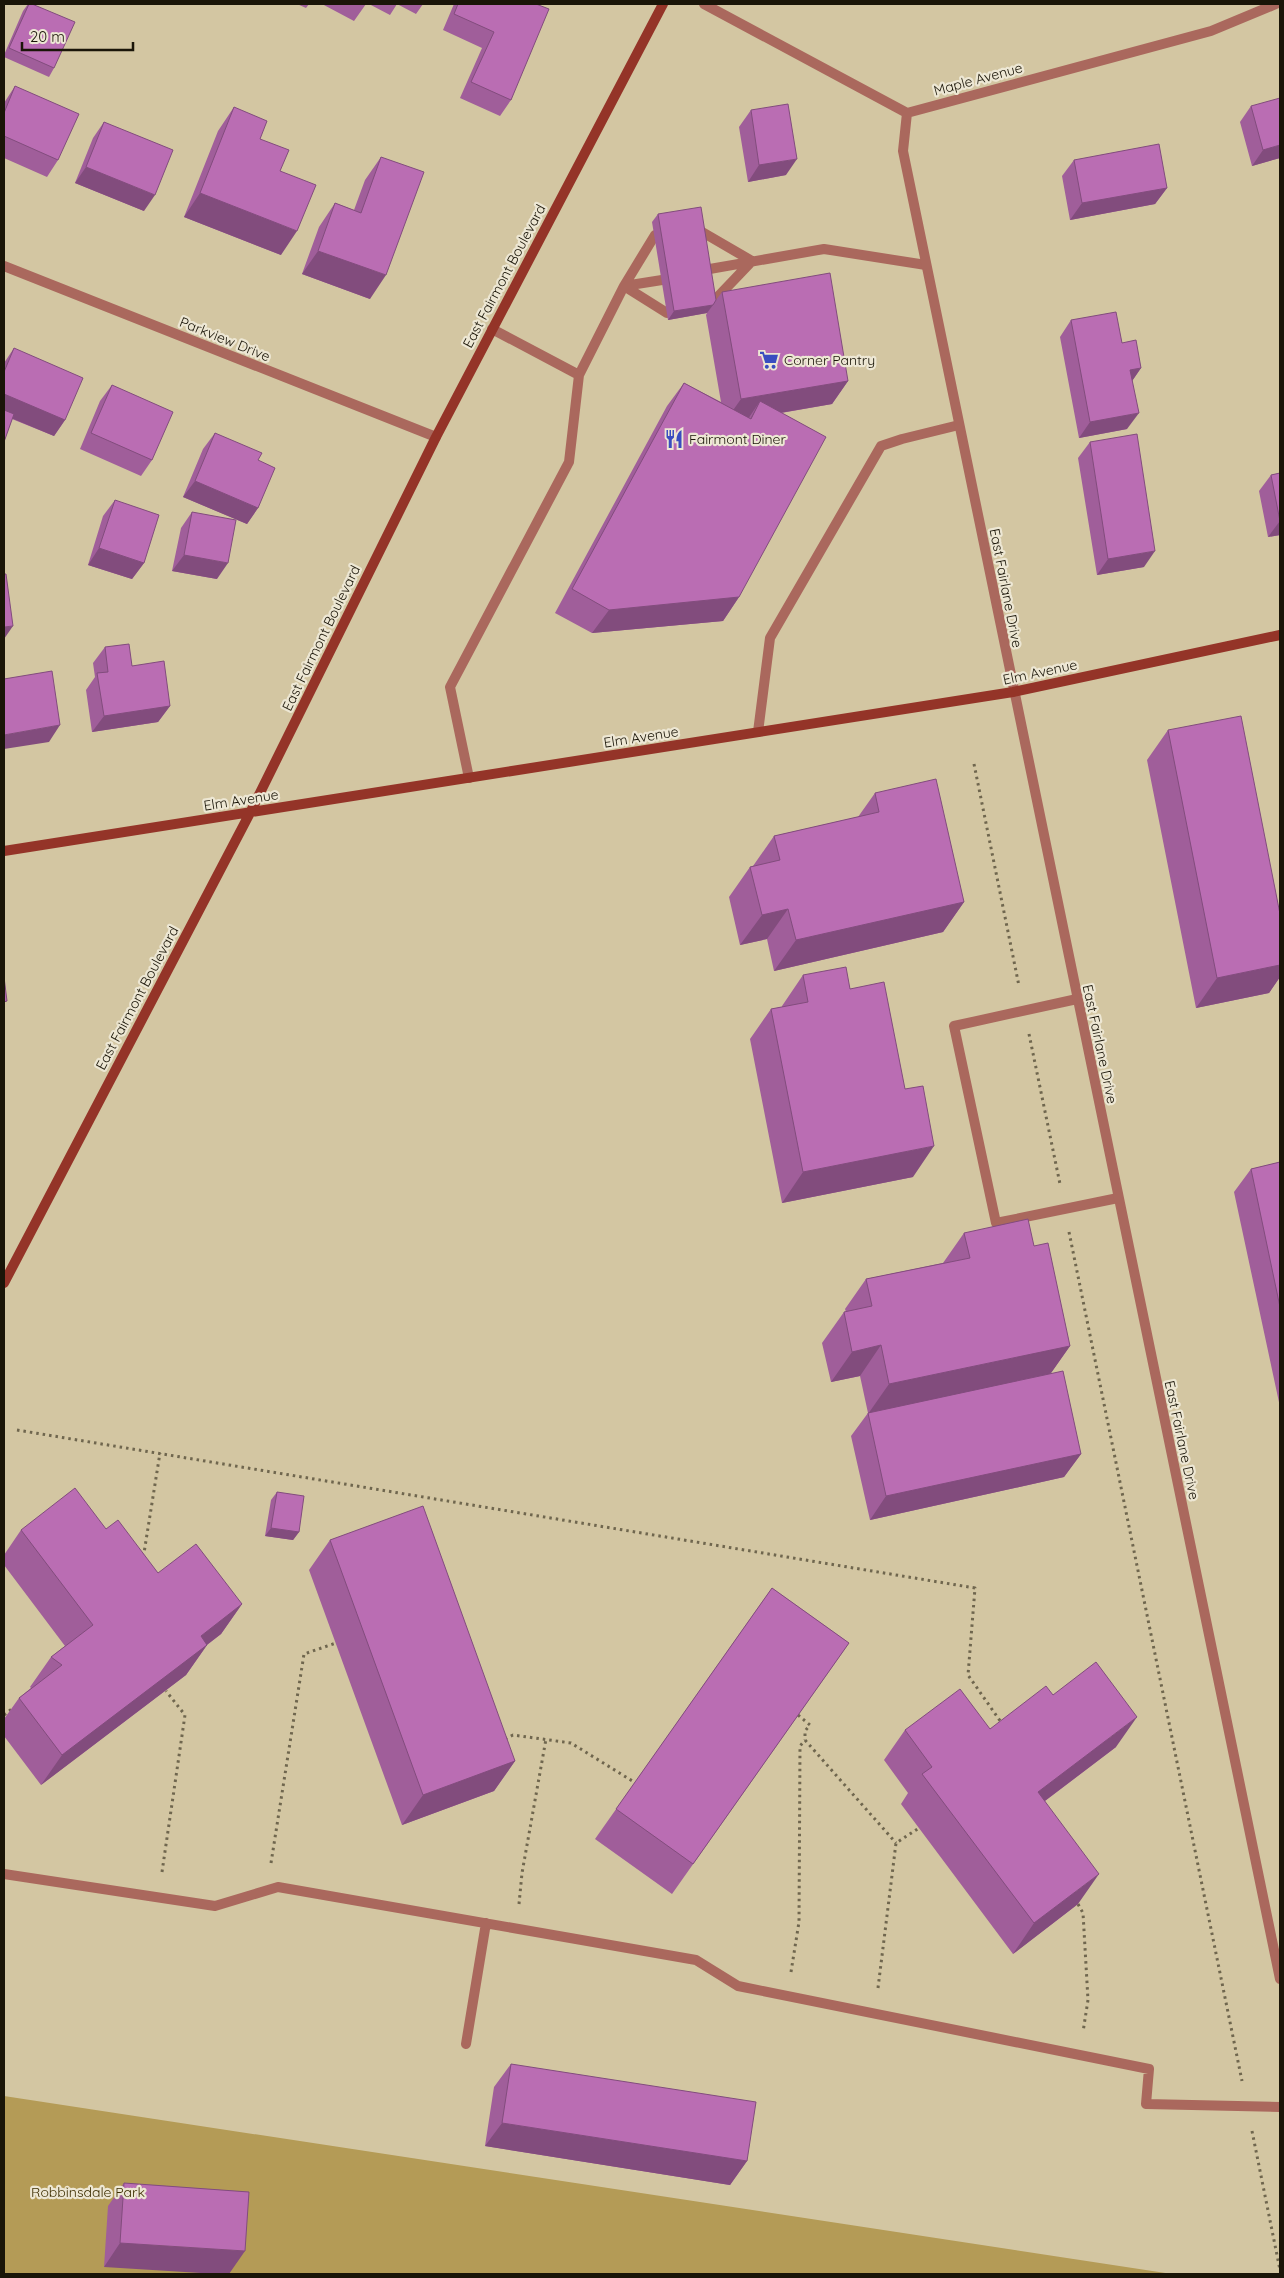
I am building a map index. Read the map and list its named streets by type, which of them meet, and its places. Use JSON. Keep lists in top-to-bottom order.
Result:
{
  "streets": {
    "street": [
      "Maple Avenue",
      "East Fairmont Boulevard",
      "Parkview Drive",
      "East Fairlane Drive",
      "Elm Avenue"
    ]
  },
  "crossings": [
    ["Maple Avenue", "East Fairlane Drive"],
    ["East Fairmont Boulevard", "Parkview Drive"],
    ["East Fairmont Boulevard", "Elm Avenue"],
    ["East Fairlane Drive", "Elm Avenue"]
  ],
  "parks": ["Robbinsdale Park"],
  "places": {
    "supermarket": ["Corner Pantry"],
    "restaurant": ["Fairmont Diner"]
  },
  "scale_bar": "20 m"
}
